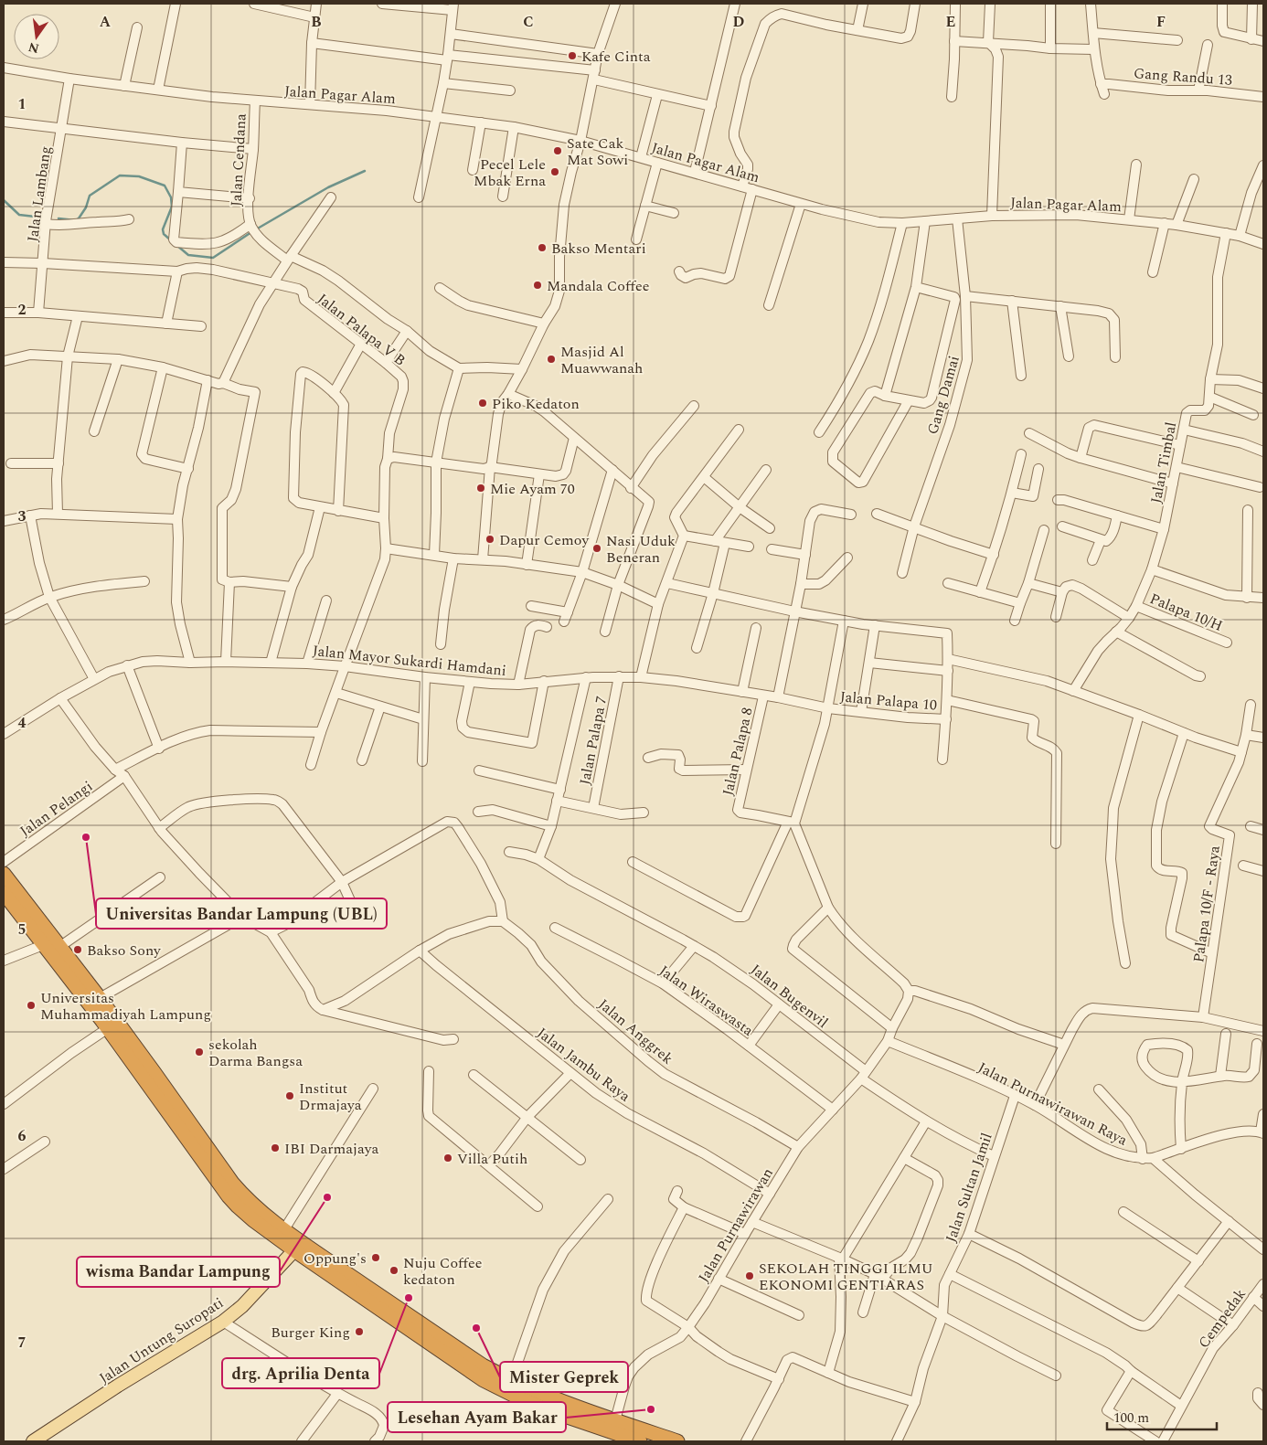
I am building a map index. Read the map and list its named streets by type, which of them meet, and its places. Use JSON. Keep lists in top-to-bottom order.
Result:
{
  "streets": {
    "main road": ["Jalan Untung Suropati"],
    "street": [
      "Gang Randu 13",
      "Jalan Pagar Alam",
      "Jalan Cendana",
      "Jalan Lambang",
      "Jalan Palapa V B",
      "Gang Damai",
      "Jalan Timbal",
      "Palapa 10/H",
      "Jalan Mayor Sukardi Hamdani",
      "Jalan Palapa 10",
      "Jalan Palapa 7",
      "Jalan Palapa 8",
      "Jalan Pelangi",
      "Palapa 10/F - Raya",
      "Jalan Bugenvil",
      "Jalan Wiraswasta",
      "Jalan Anggrek",
      "Jalan Jambu Raya",
      "Jalan Purnawirawan Raya",
      "Jalan Sultan Jamil",
      "Jalan Purnawirawan",
      "Cempedak"
    ]
  },
  "crossings": [
    ["Jalan Pagar Alam", "Jalan Cendana"],
    ["Jalan Pagar Alam", "Jalan Lambang"],
    ["Jalan Pagar Alam", "Gang Damai"],
    ["Jalan Timbal", "Palapa 10/H"],
    ["Jalan Mayor Sukardi Hamdani", "Jalan Palapa 10"],
    ["Jalan Mayor Sukardi Hamdani", "Jalan Palapa 7"],
    ["Jalan Mayor Sukardi Hamdani", "Jalan Palapa 8"],
    ["Jalan Bugenvil", "Jalan Sultan Jamil"],
    ["Jalan Bugenvil", "Jalan Purnawirawan"],
    ["Jalan Wiraswasta", "Jalan Purnawirawan"],
    ["Jalan Anggrek", "Jalan Purnawirawan"],
    ["Jalan Jambu Raya", "Jalan Purnawirawan"],
    ["Jalan Purnawirawan Raya", "Jalan Sultan Jamil"],
    ["Jalan Purnawirawan Raya", "Jalan Purnawirawan"]
  ],
  "places": [
    "Kafe Cinta",
    "Sate Cak Mat Sowi",
    "Pecel Lele Mbak Erna",
    "Bakso Mentari",
    "Mandala Coffee",
    "Masjid Al Muawwanah",
    "Piko Kedaton",
    "Mie Ayam 70",
    "Dapur Cemoy",
    "Nasi Uduk Beneran",
    "Universitas Bandar Lampung (UBL)",
    "Bakso Sony",
    "Universitas Muhammadiyah Lampung",
    "sekolah Darma Bangsa",
    "Institut Drmajaya",
    "IBI Darmajaya",
    "Villa Putih",
    "wisma Bandar Lampung",
    "Oppung's",
    "Nuju Coffee kedaton",
    "SEKOLAH TINGGI ILMU EKONOMI GENTIARAS",
    "drg. Aprilia Denta",
    "Mister Geprek",
    "Burger King",
    "Lesehan Ayam Bakar"
  ],
  "scale_bar": "100 m",
  "north": "bottom",
  "grid": {
    "columns": [
      "A",
      "B",
      "C",
      "D",
      "E",
      "F"
    ],
    "rows": [
      "1",
      "2",
      "3",
      "4",
      "5",
      "6",
      "7"
    ]
  }
}
